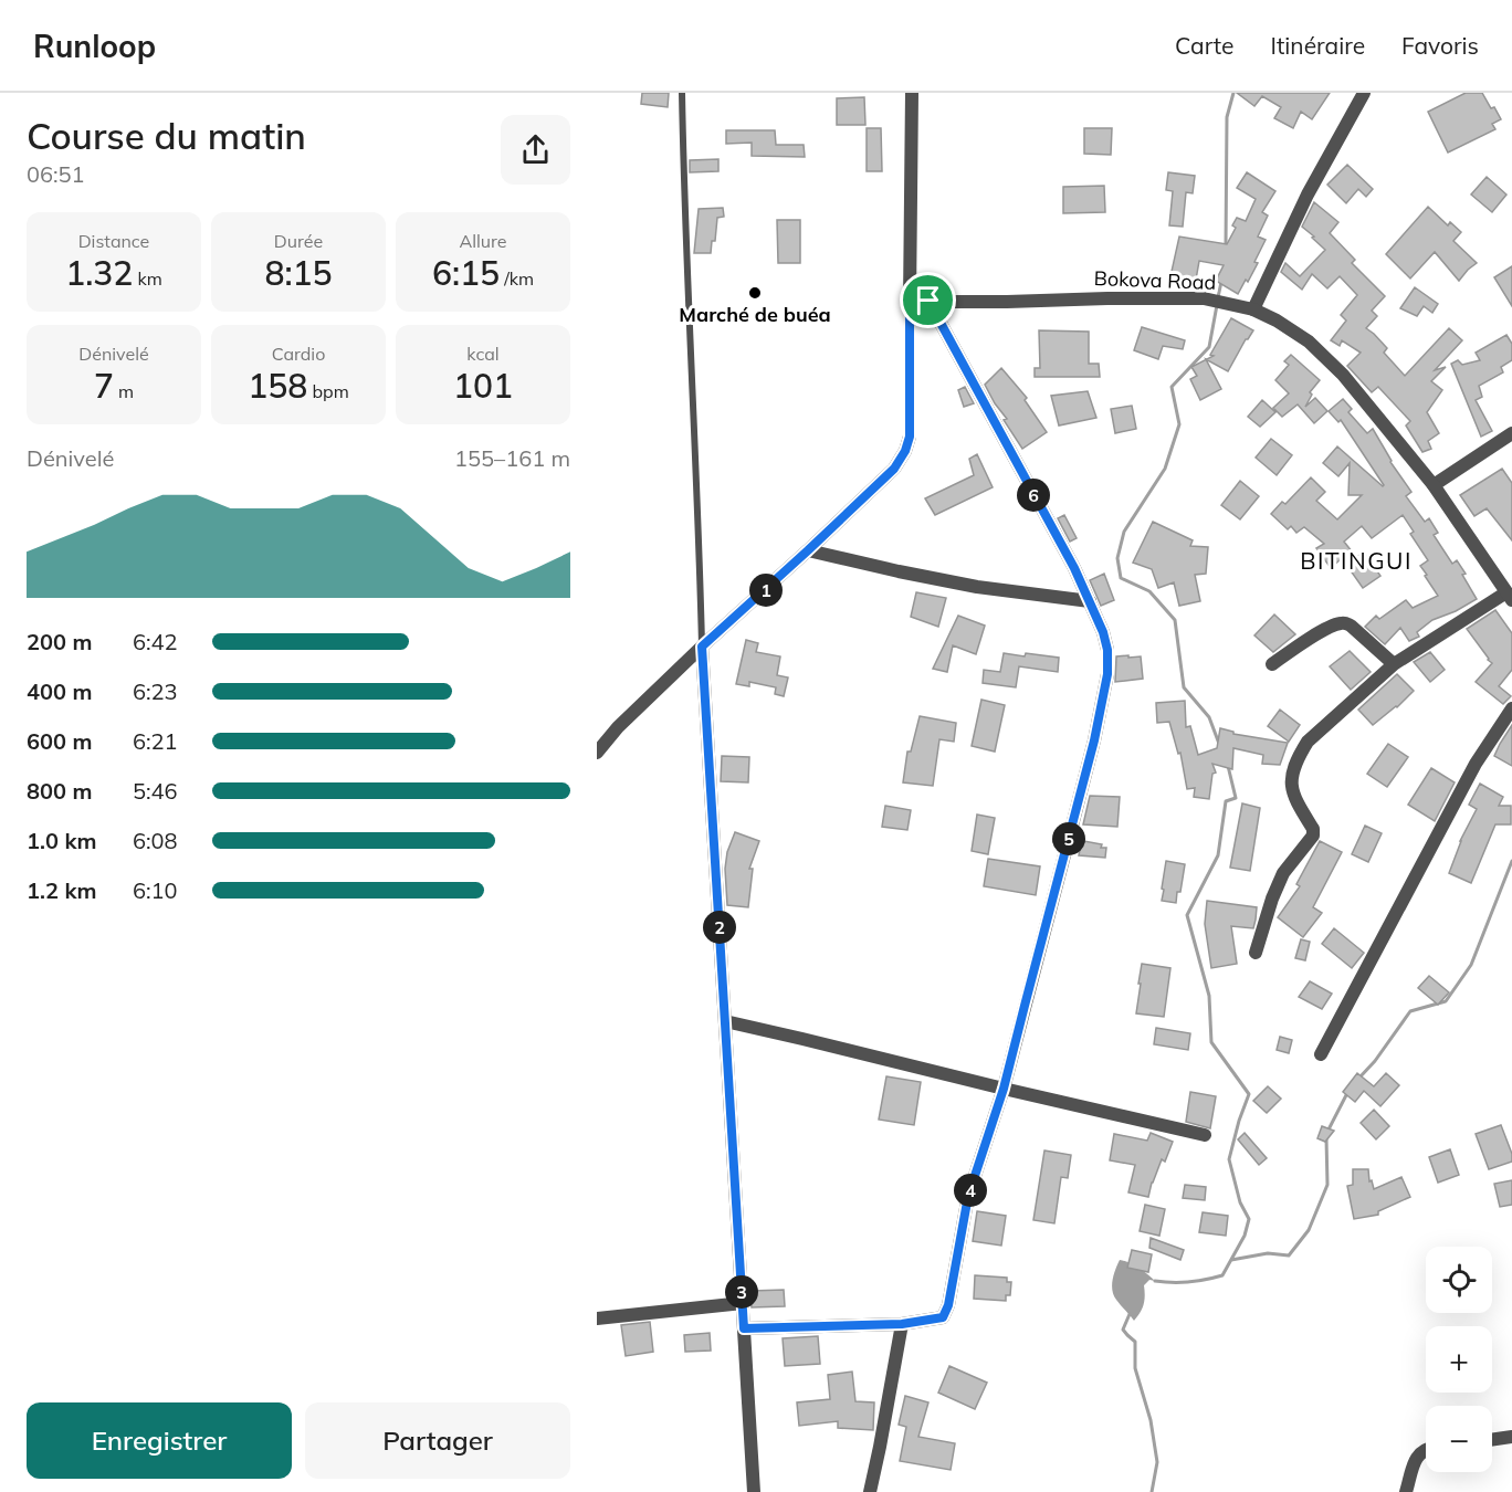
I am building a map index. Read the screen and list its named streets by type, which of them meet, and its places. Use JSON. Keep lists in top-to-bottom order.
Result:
{
  "streets": {
    "street": ["Bokova Road"]
  },
  "districts": ["BITINGUI"],
  "places": ["Marché de buéa"],
  "page": {
    "header": "Runloop",
    "nav": ["Carte", "Itinéraire", "Favoris"],
    "heading": ["Course du matin", "06:51"],
    "stats": [
      ["Distance", "1.32 km"],
      ["Durée", "8:15"],
      ["Allure", "6:15 /km"],
      ["Dénivelé", "7 m"],
      ["Cardio", "158 bpm"],
      ["kcal", "101"]
    ],
    "chart": ["Dénivelé", "155–161 m"],
    "pins": [
      "6",
      "1",
      "5",
      "2",
      "4",
      "3"
    ],
    "list": [
      {
        "name": "200 m",
        "note": "6:42"
      },
      {
        "name": "400 m",
        "note": "6:23"
      },
      {
        "name": "600 m",
        "note": "6:21"
      },
      {
        "name": "800 m",
        "note": "5:46"
      },
      {
        "name": "1.0 km",
        "note": "6:08"
      },
      {
        "name": "1.2 km",
        "note": "6:10"
      }
    ],
    "map_buttons": ["+", "−"],
    "buttons": ["Enregistrer", "Partager"]
  }
}
